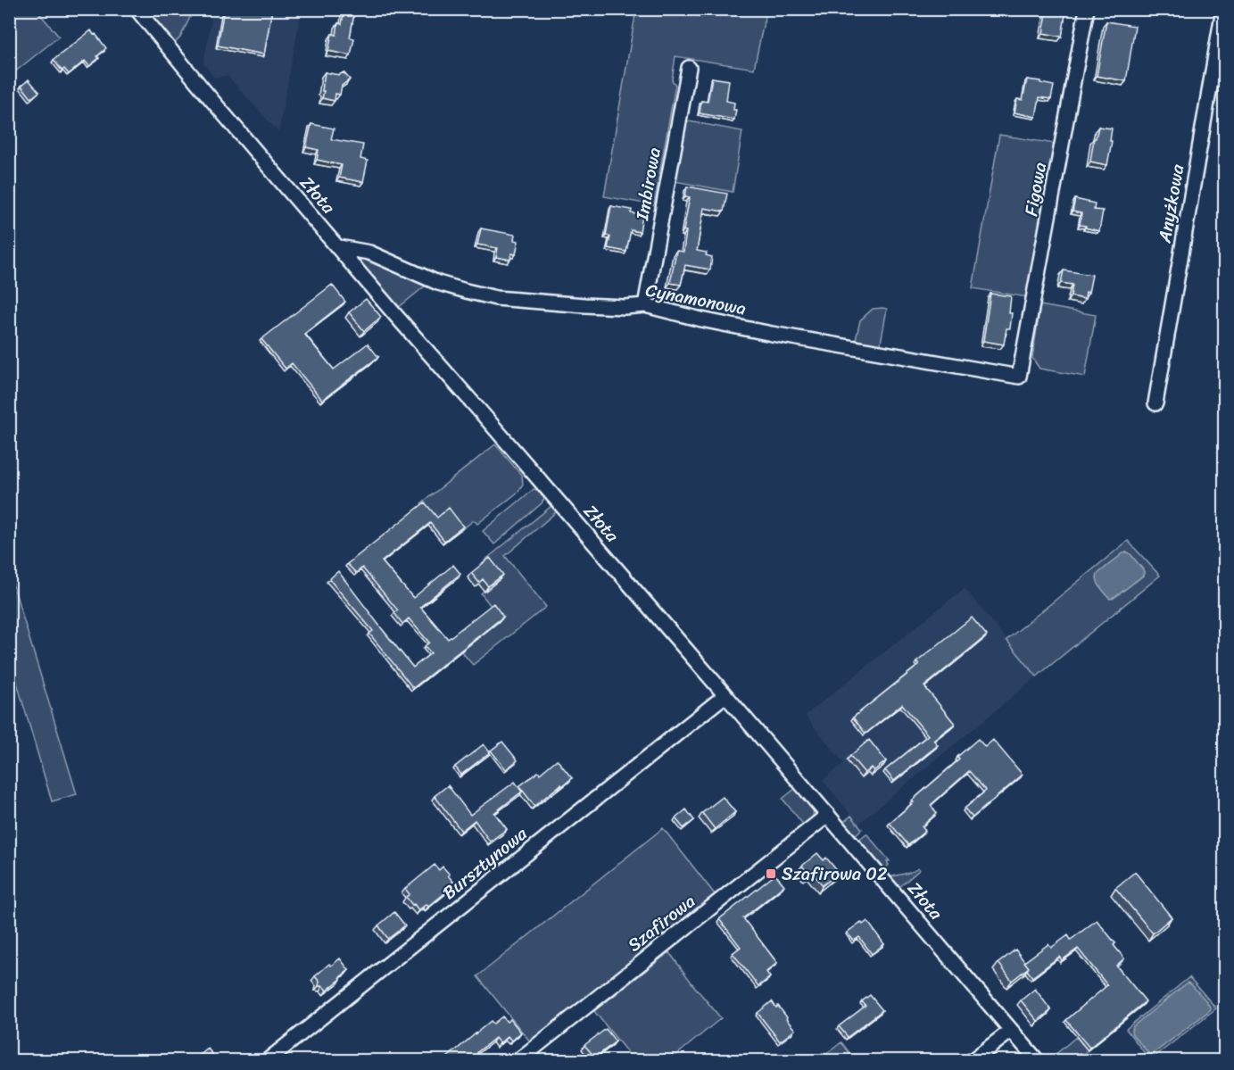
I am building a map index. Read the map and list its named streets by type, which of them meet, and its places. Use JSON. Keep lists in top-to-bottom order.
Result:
{
  "streets": {
    "street": [
      "Imbirowa",
      "Figowa",
      "Złota",
      "Anyżkowa",
      "Cynamonowa",
      "Bursztynowa",
      "Szafirowa"
    ]
  },
  "crossings": [
    ["Imbirowa", "Cynamonowa"],
    ["Figowa", "Cynamonowa"],
    ["Złota", "Cynamonowa"],
    ["Złota", "Bursztynowa"],
    ["Złota", "Szafirowa"]
  ],
  "places": {
    "transit": ["Szafirowa 02"]
  }
}
